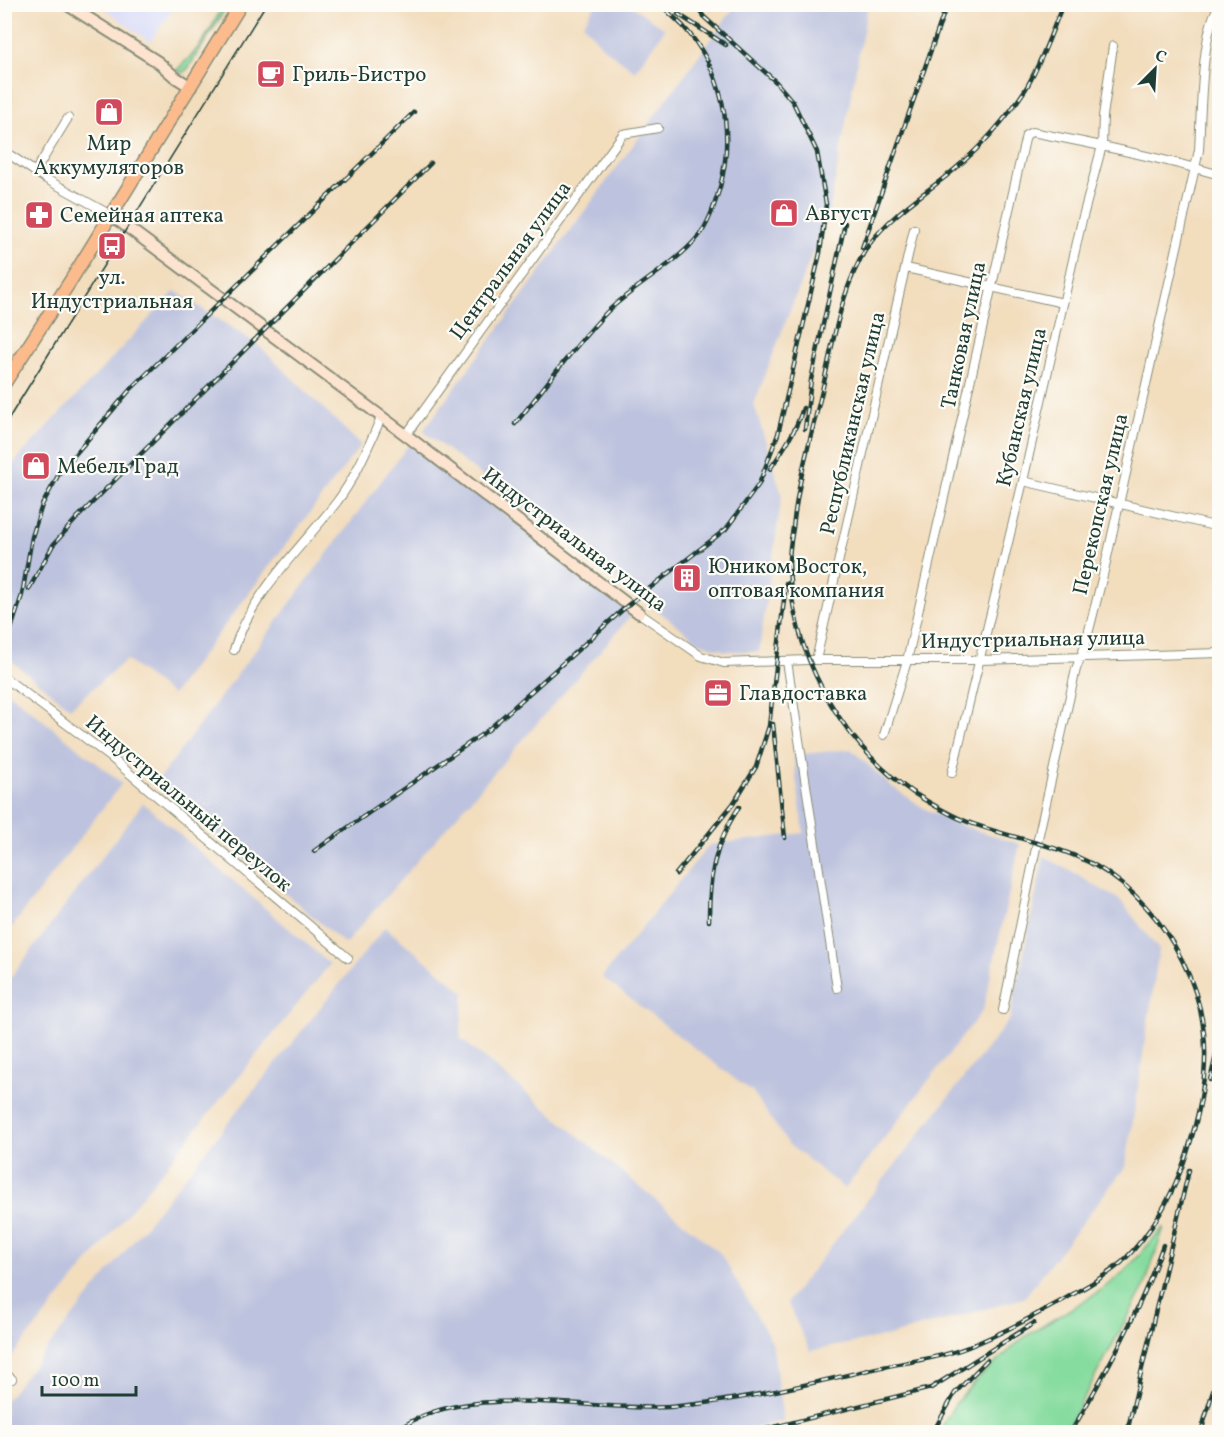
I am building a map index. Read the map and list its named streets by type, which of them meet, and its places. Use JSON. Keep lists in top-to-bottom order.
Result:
{
  "streets": {
    "street": [
      "Центральная улица",
      "Танковая улица",
      "Кубанская улица",
      "Республиканская улица",
      "Перекопская улица",
      "Индустриальная улица",
      "Индустриальный переулок"
    ]
  },
  "crossings": [
    ["Центральная улица", "Индустриальная улица"],
    ["Танковая улица", "Кубанская улица"],
    ["Танковая улица", "Перекопская улица"],
    ["Танковая улица", "Индустриальная улица"],
    ["Кубанская улица", "Индустриальная улица"],
    ["Республиканская улица", "Индустриальная улица"],
    ["Перекопская улица", "Индустриальная улица"]
  ],
  "places": {
    "cafe": ["Гриль-Бистро"],
    "shop": ["Мир Аккумуляторов", "Август", "Мебель Град"],
    "pharmacy": ["Семейная аптека"],
    "bus stop": ["ул. Индустриальная"],
    "building": ["Юником Восток, оптовая компания"],
    "office": ["Главдоставка"]
  },
  "scale_bar": "100 m",
  "north": "top right"
}
